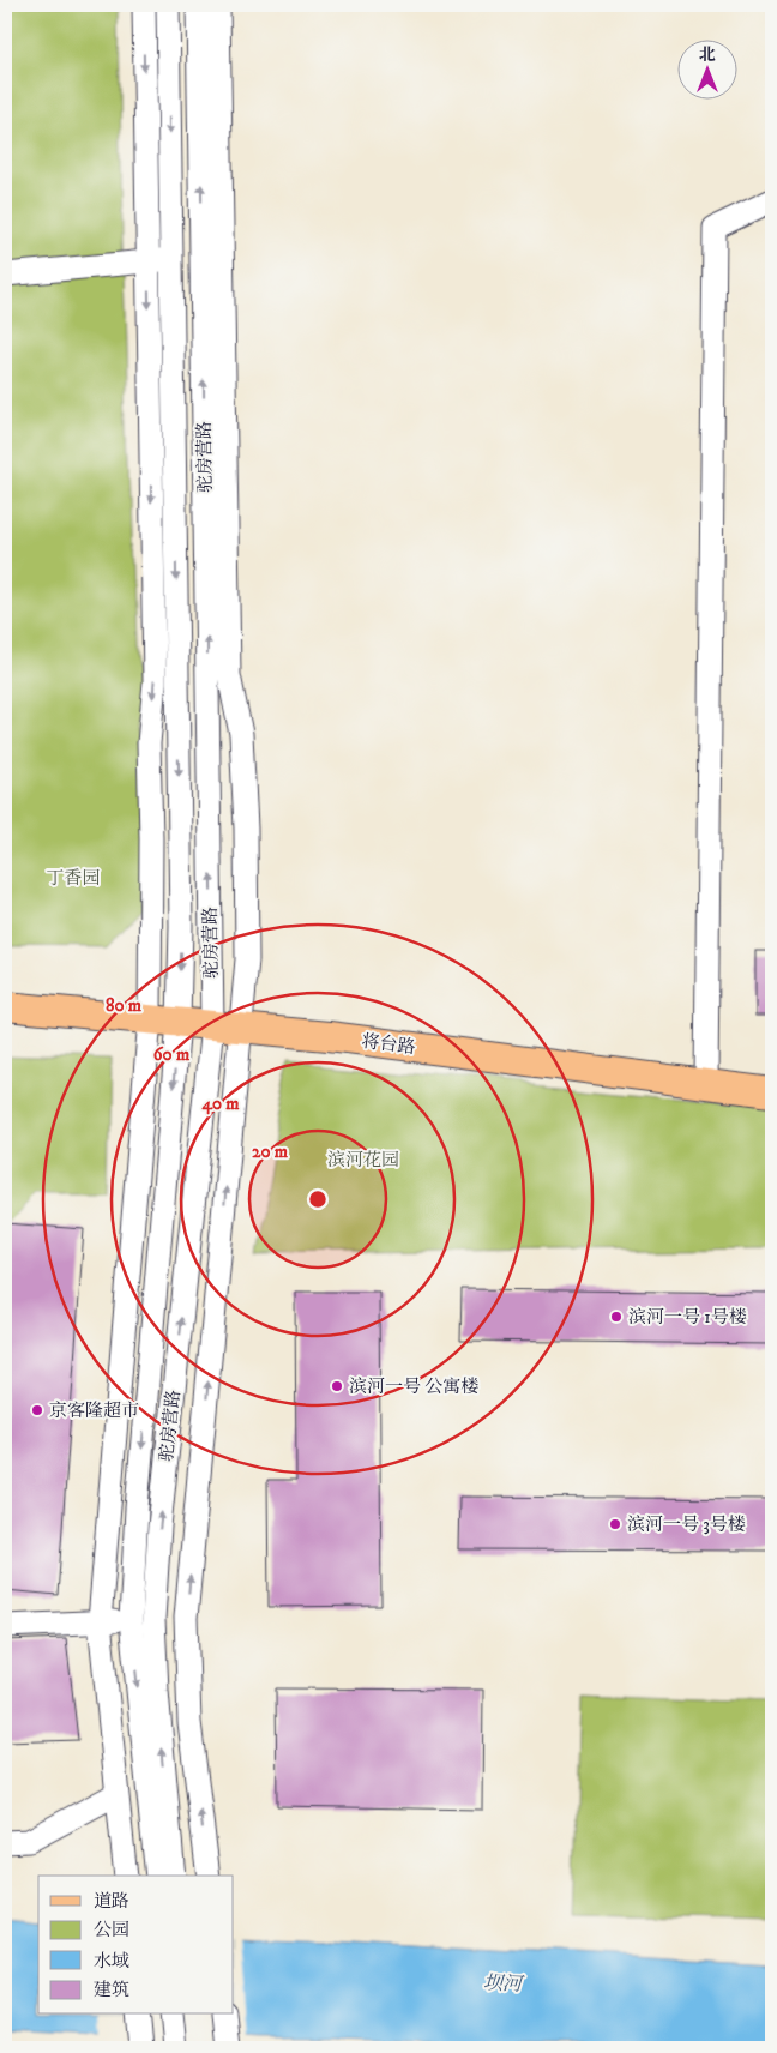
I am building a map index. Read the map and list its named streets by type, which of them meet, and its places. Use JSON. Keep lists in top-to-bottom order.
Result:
{
  "streets": {
    "main road": ["将台路"],
    "street": ["驼房营路"]
  },
  "crossings": [
    ["驼房营路", "将台路"]
  ],
  "water": ["坝河"],
  "parks": ["丁香园", "滨河花园"],
  "places": [
    "滨河一号 1号楼",
    "滨河一号 公寓楼",
    "京客隆超市",
    "滨河一号 3号楼"
  ],
  "legend": [
    "道路",
    "公园",
    "水域",
    "建筑"
  ],
  "north": "top",
  "rings": [
    "80 m",
    "60 m",
    "40 m",
    "20 m"
  ]
}
